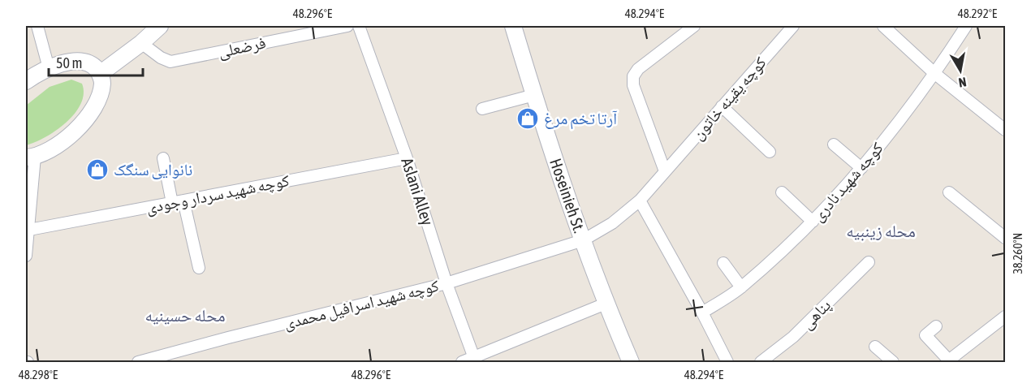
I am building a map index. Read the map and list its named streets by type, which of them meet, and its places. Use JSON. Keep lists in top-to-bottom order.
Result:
{
  "streets": {
    "street": [
      "فرضعلی",
      "کوچه یقینه خاتون",
      "کوچه شهید نادری",
      "Aslani Alley",
      "کوچه شهید سردار وجودی",
      "Hoseinieh St.",
      "کوچه شهید اسرافیل محمدی",
      "پناهی"
    ]
  },
  "crossings": [
    ["کوچه یقینه خاتون", "Hoseinieh St."],
    ["کوچه یقینه خاتون", "کوچه شهید اسرافیل محمدی"],
    ["Aslani Alley", "کوچه شهید سردار وجودی"],
    ["Aslani Alley", "کوچه شهید اسرافیل محمدی"],
    ["Hoseinieh St.", "کوچه شهید اسرافیل محمدی"]
  ],
  "districts": ["محله زینبیه", "محله حسینیه"],
  "places": {
    "shop": ["آرتا تخم مرغ", "نانوایی سنگک"]
  },
  "scale_bar": "50 m",
  "north": "bottom",
  "coordinates": [
    "48.296°E",
    "48.294°E",
    "48.292°E",
    "38.260°N",
    "48.298°E"
  ]
}
